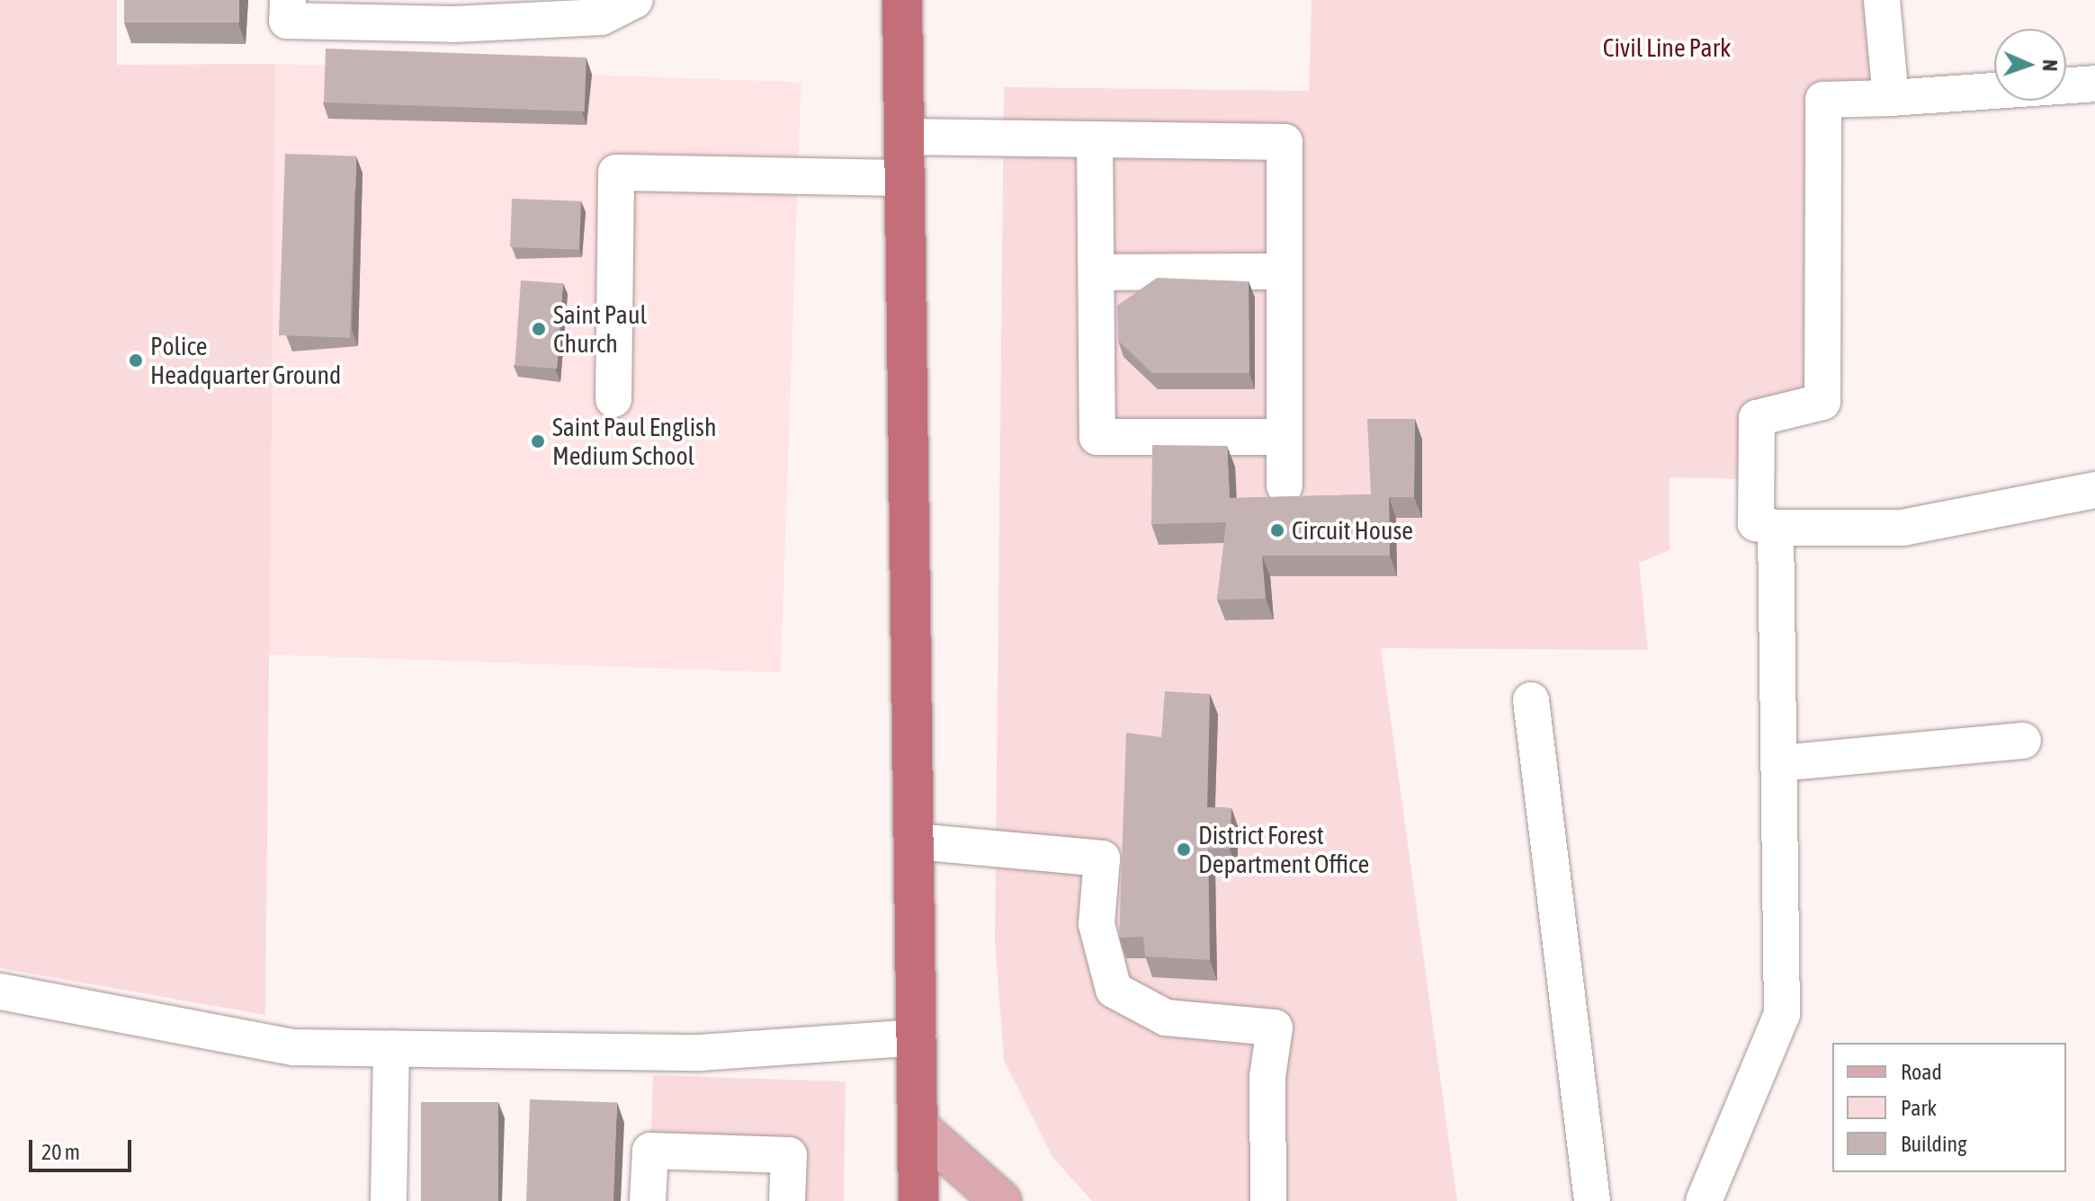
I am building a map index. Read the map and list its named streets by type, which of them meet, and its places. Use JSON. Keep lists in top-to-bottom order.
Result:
{
  "parks": ["Civil Line Park"],
  "places": [
    "Saint Paul Church",
    "Police Headquarter Ground",
    "Saint Paul English Medium School",
    "Circuit House",
    "District Forest Department Office"
  ],
  "legend": ["Road", "Park", "Building"],
  "scale_bar": "20 m",
  "north": "right"
}
